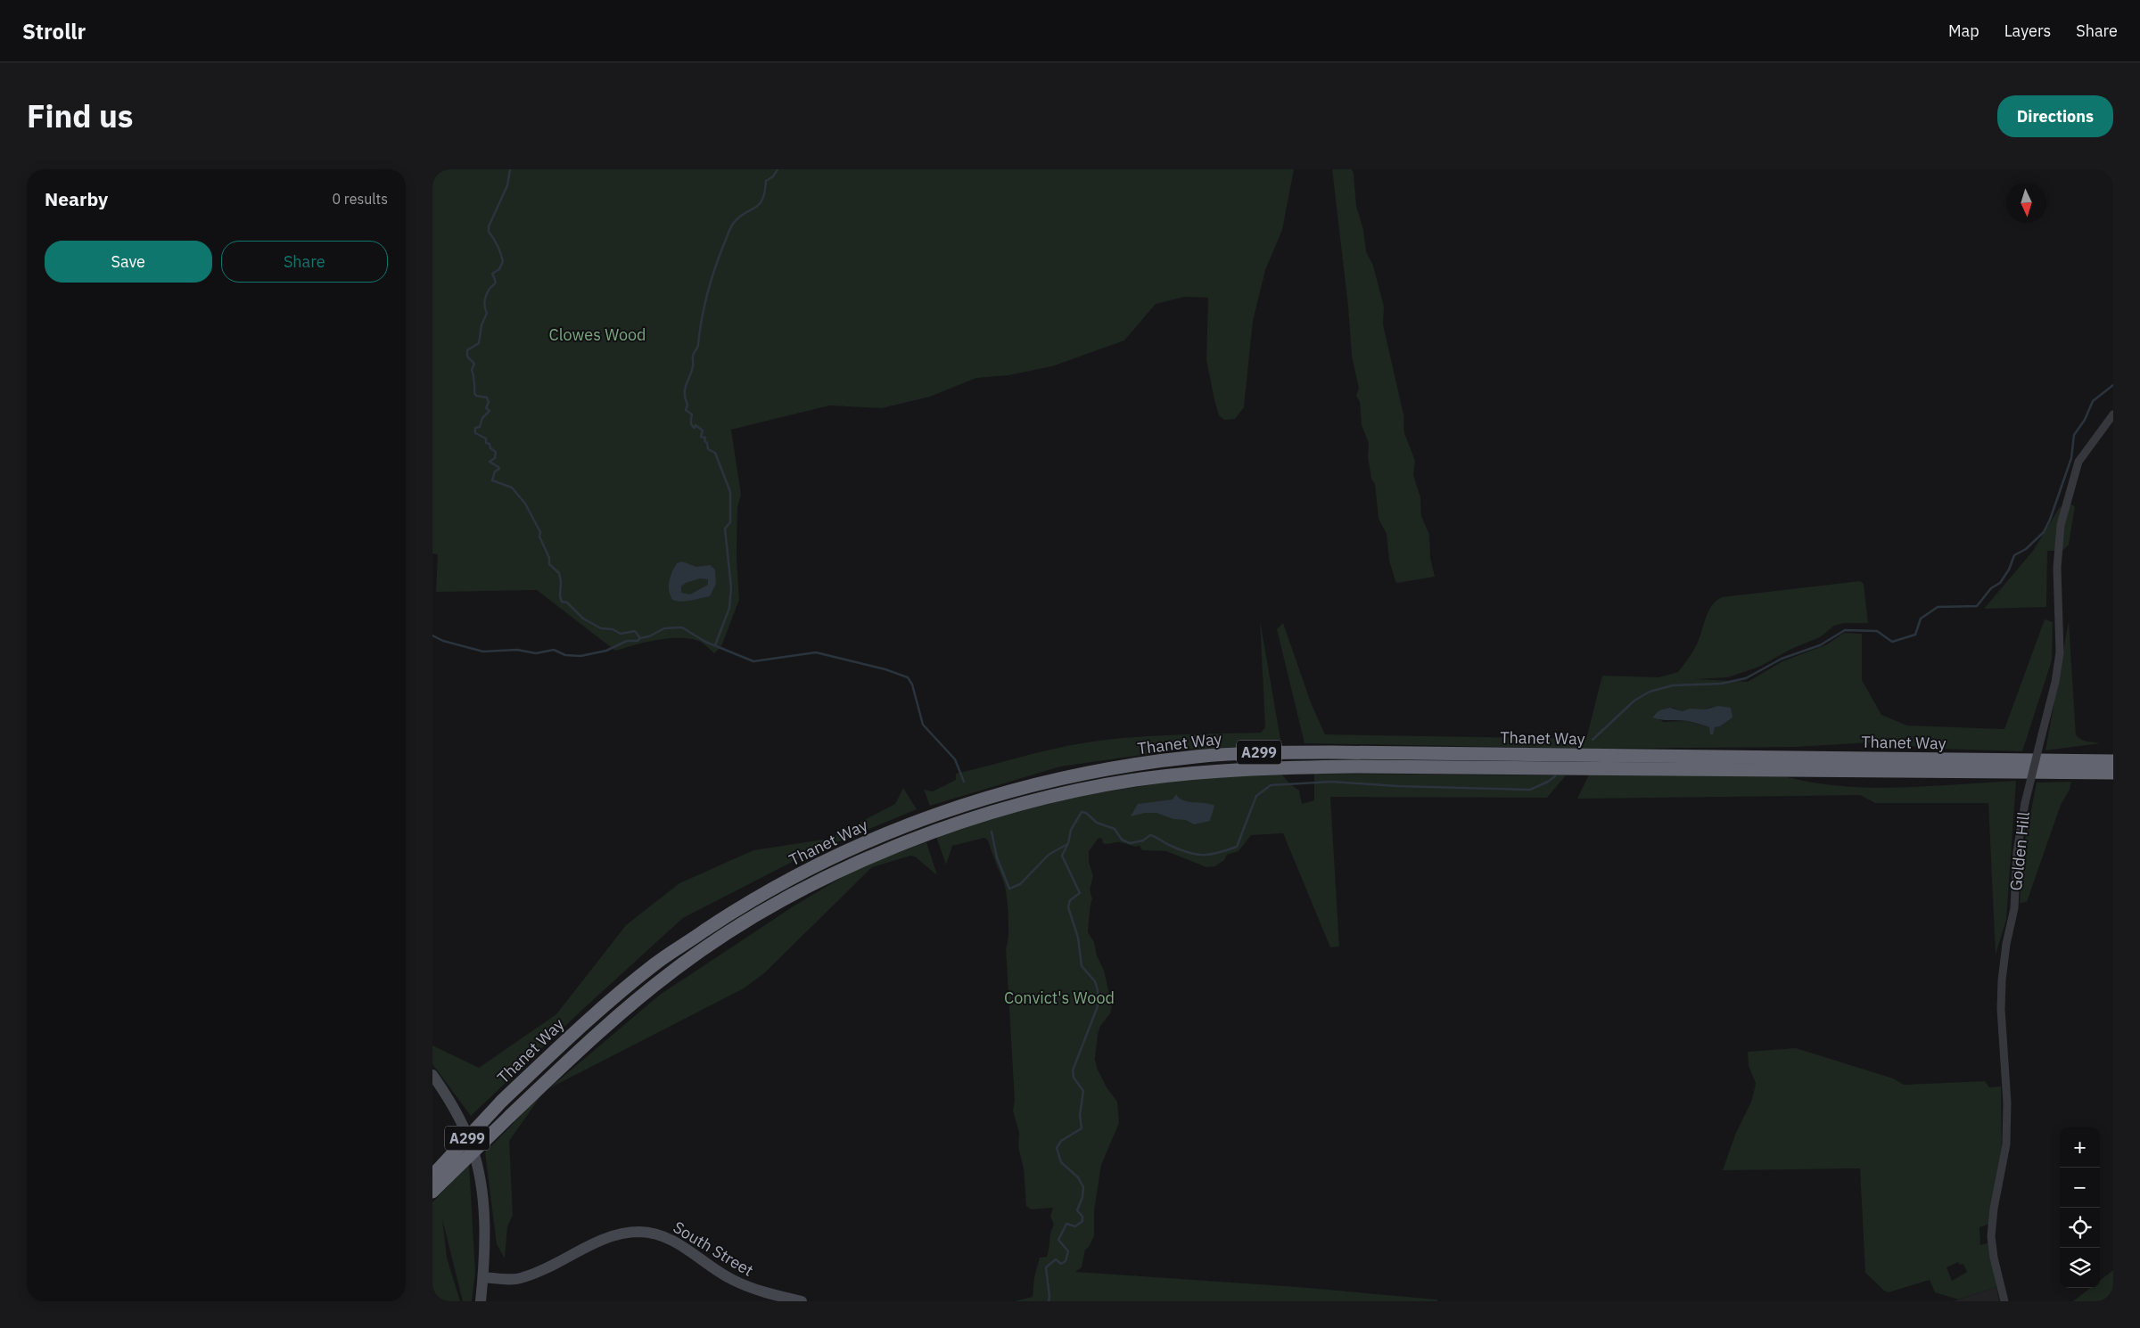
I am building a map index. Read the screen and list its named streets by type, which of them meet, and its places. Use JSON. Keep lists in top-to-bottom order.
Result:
{
  "streets": {
    "highway": ["Thanet Way", "A299"],
    "street": ["Golden Hill", "South Street"]
  },
  "parks": ["Clowes Wood", "Convict's Wood"],
  "north": "bottom",
  "page": {
    "header": "Strollr",
    "nav": ["Map", "Layers", "Share"],
    "title": "Find us",
    "buttons": [
      "Directions",
      ["Save", "Share"]
    ],
    "heading": ["Nearby", "0 results"],
    "map_buttons": ["+", "−"]
  }
}
